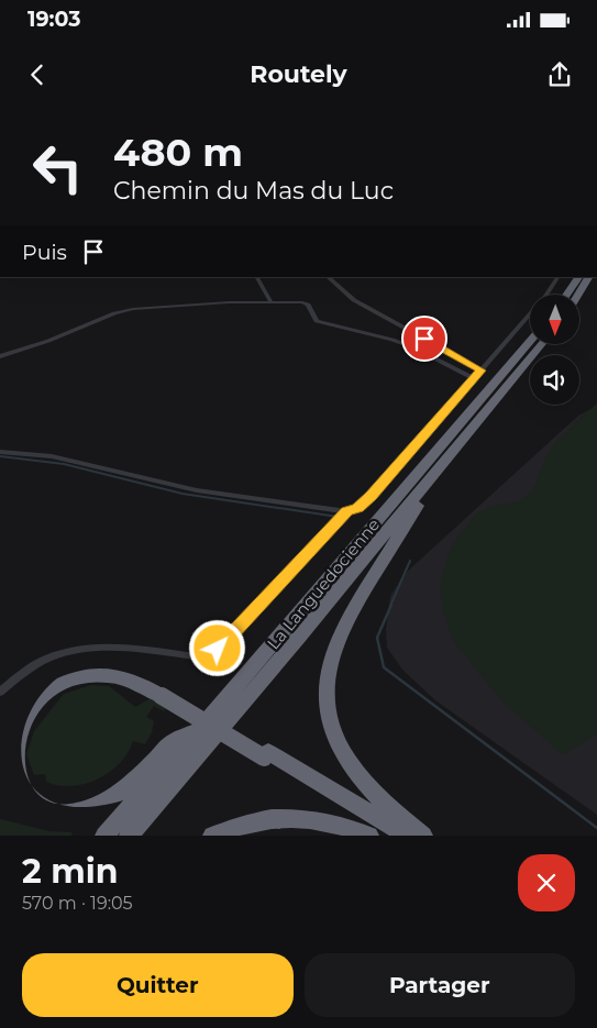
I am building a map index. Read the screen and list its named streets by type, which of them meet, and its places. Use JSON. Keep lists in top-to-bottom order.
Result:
{
  "streets": {
    "highway": ["La Languedocienne"]
  },
  "north": "bottom",
  "page": {
    "status": "19:03",
    "header": "Routely",
    "turn": ["480 m", "Chemin du Mas du Luc"],
    "then": "Puis",
    "heading": ["2 min", "570 m · 19:05"],
    "buttons": ["Quitter", "Partager"]
  }
}
